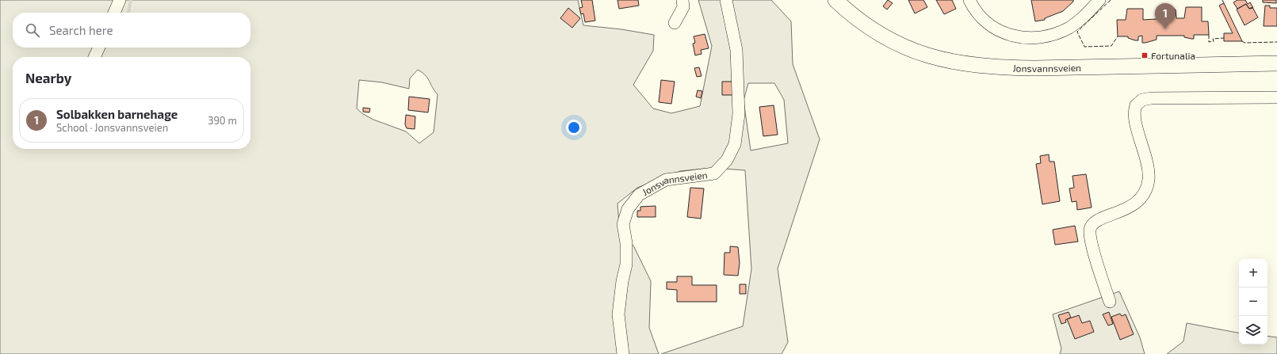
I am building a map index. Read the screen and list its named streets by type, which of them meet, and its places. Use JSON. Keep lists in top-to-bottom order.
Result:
{
  "streets": {
    "main road": ["Jonsvannsveien"]
  },
  "places": {
    "transit": ["Fortunalia"]
  },
  "page": {
    "pins": "1",
    "search": "Search here",
    "heading": "Nearby",
    "list": [
      {
        "mark": "1",
        "name": "Solbakken barnehage",
        "note": "School · Jonsvannsveien",
        "value": "390 m"
      }
    ],
    "map_buttons": ["+", "−"]
  }
}
